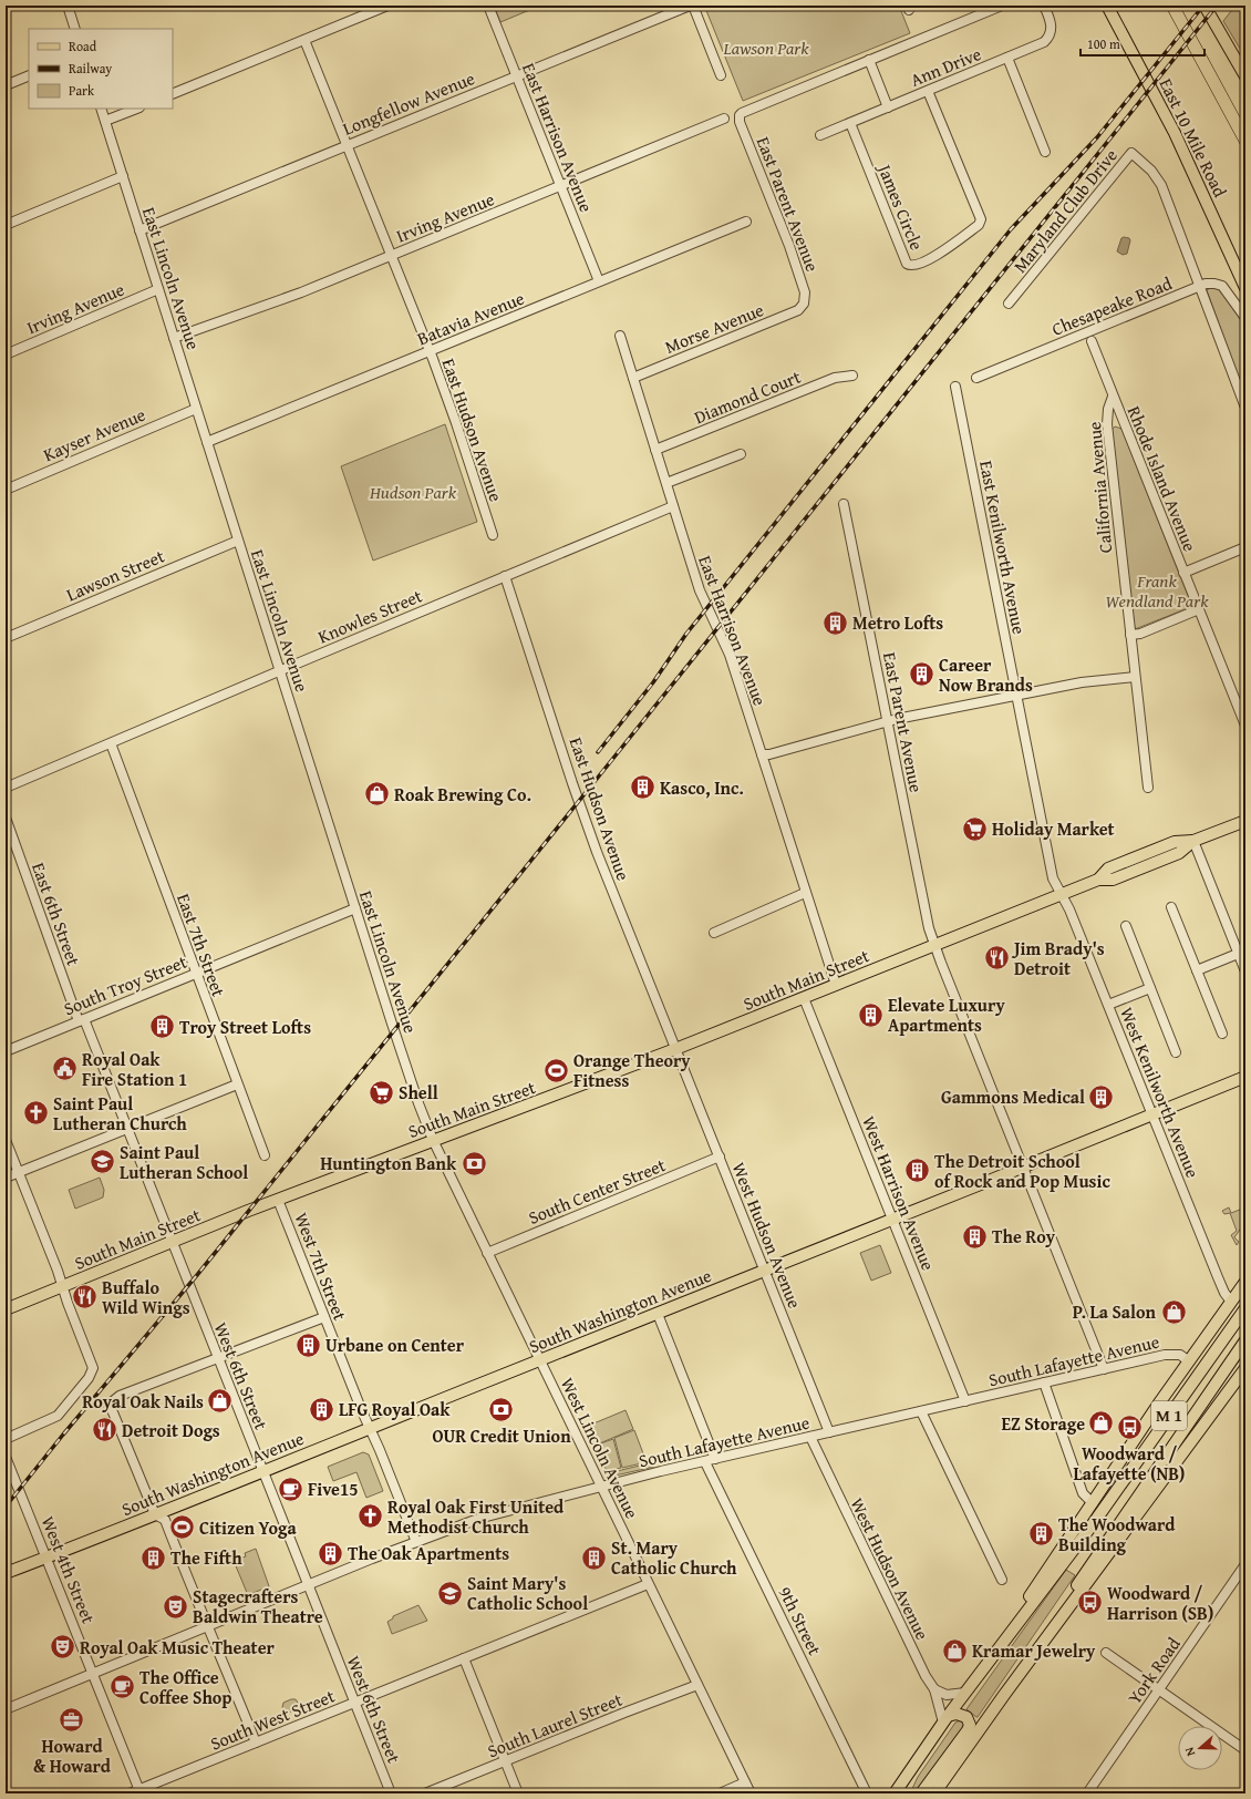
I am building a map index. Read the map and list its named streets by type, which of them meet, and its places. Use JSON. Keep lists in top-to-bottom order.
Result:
{
  "streets": {
    "main road": [
      "East 10 Mile Road",
      "South Main Street",
      "South Washington Avenue",
      "M 1"
    ],
    "street": [
      "Ann Drive",
      "Longfellow Avenue",
      "East Harrison Avenue",
      "East Parent Avenue",
      "James Circle",
      "Maryland Club Drive",
      "Irving Avenue",
      "East Lincoln Avenue",
      "Chesapeake Road",
      "Batavia Avenue",
      "Morse Avenue",
      "Diamond Court",
      "East Hudson Avenue",
      "Kayser Avenue",
      "Rhode Island Avenue",
      "California Avenue",
      "East Kenilworth Avenue",
      "Lawson Street",
      "Knowles Street",
      "East 6th Street",
      "East 7th Street",
      "South Troy Street",
      "West Kenilworth Avenue",
      "South Center Street",
      "West Harrison Avenue",
      "West Hudson Avenue",
      "West 7th Street",
      "South Lafayette Avenue",
      "West 6th Street",
      "West Lincoln Avenue",
      "West 4th Street",
      "9th Street",
      "York Road",
      "South West Street",
      "South Laurel Street"
    ]
  },
  "crossings": [
    ["Ann Drive", "James Circle"],
    ["Longfellow Avenue", "East Harrison Avenue"],
    ["Longfellow Avenue", "East Lincoln Avenue"],
    ["Longfellow Avenue", "East Hudson Avenue"],
    ["East Harrison Avenue", "Irving Avenue"],
    ["East Harrison Avenue", "Batavia Avenue"],
    ["East Harrison Avenue", "Morse Avenue"],
    ["East Harrison Avenue", "Diamond Court"],
    ["East Harrison Avenue", "Knowles Street"],
    ["East Harrison Avenue", "South Main Street"],
    ["East Parent Avenue", "Morse Avenue"],
    ["East Parent Avenue", "South Main Street"],
    ["East Parent Avenue", "South Washington Avenue"],
    ["East Parent Avenue", "South Lafayette Avenue"],
    ["Maryland Club Drive", "Chesapeake Road"],
    ["Irving Avenue", "East Lincoln Avenue"],
    ["Irving Avenue", "East Hudson Avenue"],
    ["East Lincoln Avenue", "Batavia Avenue"],
    ["East Lincoln Avenue", "Kayser Avenue"],
    ["East Lincoln Avenue", "Lawson Street"],
    ["East Lincoln Avenue", "Knowles Street"],
    ["East Lincoln Avenue", "South Main Street"],
    ["East Lincoln Avenue", "South Troy Street"],
    ["East Lincoln Avenue", "West Lincoln Avenue"],
    ["Batavia Avenue", "East Hudson Avenue"],
    ["East Hudson Avenue", "Knowles Street"],
    ["East Hudson Avenue", "South Main Street"],
    ["East Hudson Avenue", "West Hudson Avenue"],
    ["Rhode Island Avenue", "California Avenue"],
    ["East Kenilworth Avenue", "South Main Street"],
    ["East Kenilworth Avenue", "West Kenilworth Avenue"],
    ["Knowles Street", "East 7th Street"],
    ["East 6th Street", "South Main Street"],
    ["East 6th Street", "South Troy Street"],
    ["East 6th Street", "West 6th Street"],
    ["East 7th Street", "South Troy Street"],
    ["South Main Street", "West Kenilworth Avenue"],
    ["South Main Street", "West Harrison Avenue"],
    ["South Main Street", "West Hudson Avenue"],
    ["South Main Street", "West 7th Street"],
    ["South Main Street", "West 6th Street"],
    ["South Main Street", "West Lincoln Avenue"],
    ["West Kenilworth Avenue", "South Washington Avenue"],
    ["South Center Street", "West Hudson Avenue"],
    ["South Center Street", "West Lincoln Avenue"],
    ["West Harrison Avenue", "South Washington Avenue"],
    ["West Harrison Avenue", "South Lafayette Avenue"],
    ["West Hudson Avenue", "South Washington Avenue"],
    ["West Hudson Avenue", "South Lafayette Avenue"],
    ["West Hudson Avenue", "M 1"],
    ["West 7th Street", "South Washington Avenue"],
    ["West 7th Street", "South Lafayette Avenue"],
    ["South Washington Avenue", "West 6th Street"],
    ["South Washington Avenue", "West Lincoln Avenue"],
    ["South Washington Avenue", "West 4th Street"],
    ["South Lafayette Avenue", "West 6th Street"],
    ["South Lafayette Avenue", "West Lincoln Avenue"],
    ["South Lafayette Avenue", "West 4th Street"],
    ["South Lafayette Avenue", "9th Street"],
    ["West 6th Street", "South West Street"],
    ["West Lincoln Avenue", "South West Street"],
    ["West Lincoln Avenue", "South Laurel Street"],
    ["West 4th Street", "South West Street"]
  ],
  "parks": ["Lawson Park", "Hudson Park", "Frank Wendland Park"],
  "places": {
    "building": [
      "Metro Lofts",
      "Career Now Brands",
      "Kasco, Inc.",
      "Elevate Luxury Apartments",
      "Troy Street Lofts",
      "Gammons Medical",
      "The Detroit School of Rock and Pop Music",
      "The Roy",
      "Urbane on Center",
      "LFG Royal Oak",
      "The Woodward Building",
      "The Oak Apartments",
      "The Fifth",
      "St. Mary Catholic Church"
    ],
    "shop": [
      "Roak Brewing Co.",
      "P. La Salon",
      "Royal Oak Nails",
      "EZ Storage",
      "Kramar Jewelry"
    ],
    "supermarket": ["Holiday Market", "Shell"],
    "restaurant": ["Jim Brady's Detroit", "Buffalo Wild Wings", "Detroit Dogs"],
    "public building": ["Royal Oak Fire Station 1"],
    "sports": ["Orange Theory Fitness", "Citizen Yoga"],
    "church": ["Saint Paul Lutheran Church", "Royal Oak First United Methodist Church"],
    "school or university": ["Saint Paul Lutheran School", "Saint Mary's Catholic School"],
    "bank": ["Huntington Bank", "OUR Credit Union"],
    "bus stop": ["Woodward / Lafayette (NB)", "Woodward / Harrison (SB)"],
    "cafe": ["Five15", "The Office Coffee Shop"],
    "theatre": ["Stagecrafters Baldwin Theatre", "Royal Oak Music Theater"],
    "office": ["Howard & Howard"]
  },
  "legend": ["Road", "Railway", "Park"],
  "scale_bar": "100 m",
  "north": "left"
}
